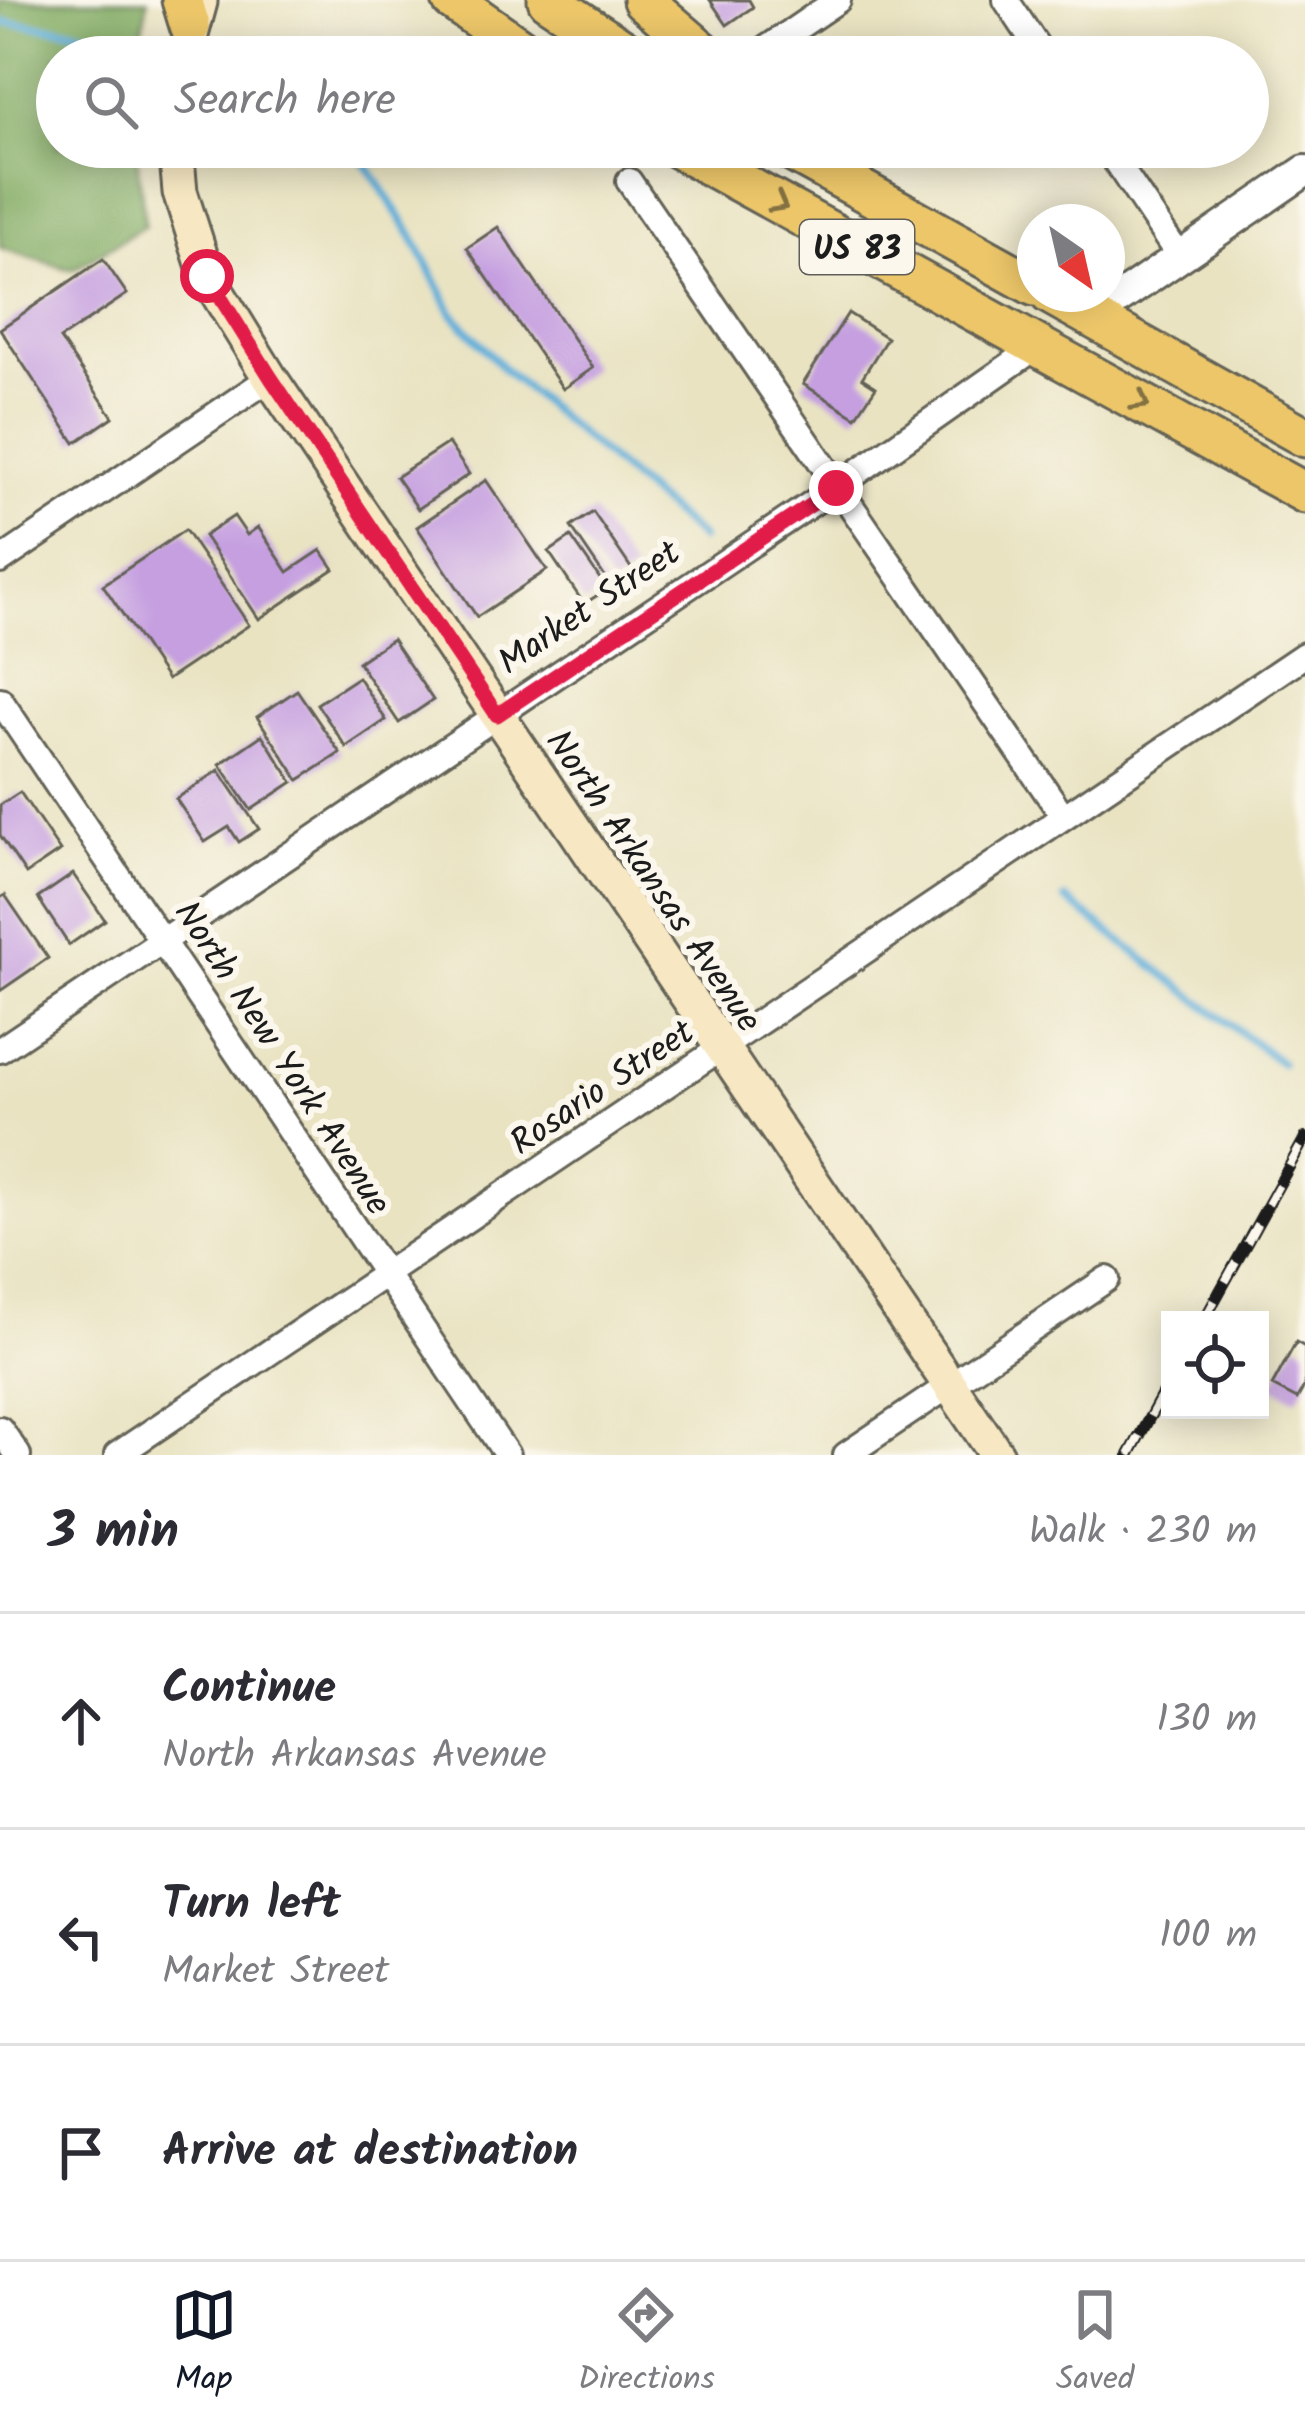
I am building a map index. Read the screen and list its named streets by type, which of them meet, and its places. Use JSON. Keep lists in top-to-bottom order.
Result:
{
  "streets": {
    "main road": ["US 83", "North Arkansas Avenue"],
    "street": ["Market Street", "North New York Avenue", "Rosario Street"]
  },
  "crossings": [
    ["US 83", "Market Street"],
    ["Market Street", "North Arkansas Avenue"],
    ["Market Street", "North New York Avenue"],
    ["North Arkansas Avenue", "Rosario Street"],
    ["North New York Avenue", "Rosario Street"]
  ],
  "north": "bottom right",
  "page": {
    "search": "Search here",
    "heading": ["3 min", "Walk · 230 m"],
    "list": [
      ["Continue", "North Arkansas Avenue", "130 m"],
      ["Turn left", "Market Street", "100 m"],
      "Arrive at destination"
    ],
    "nav": ["Map", "Directions", "Saved"]
  }
}
